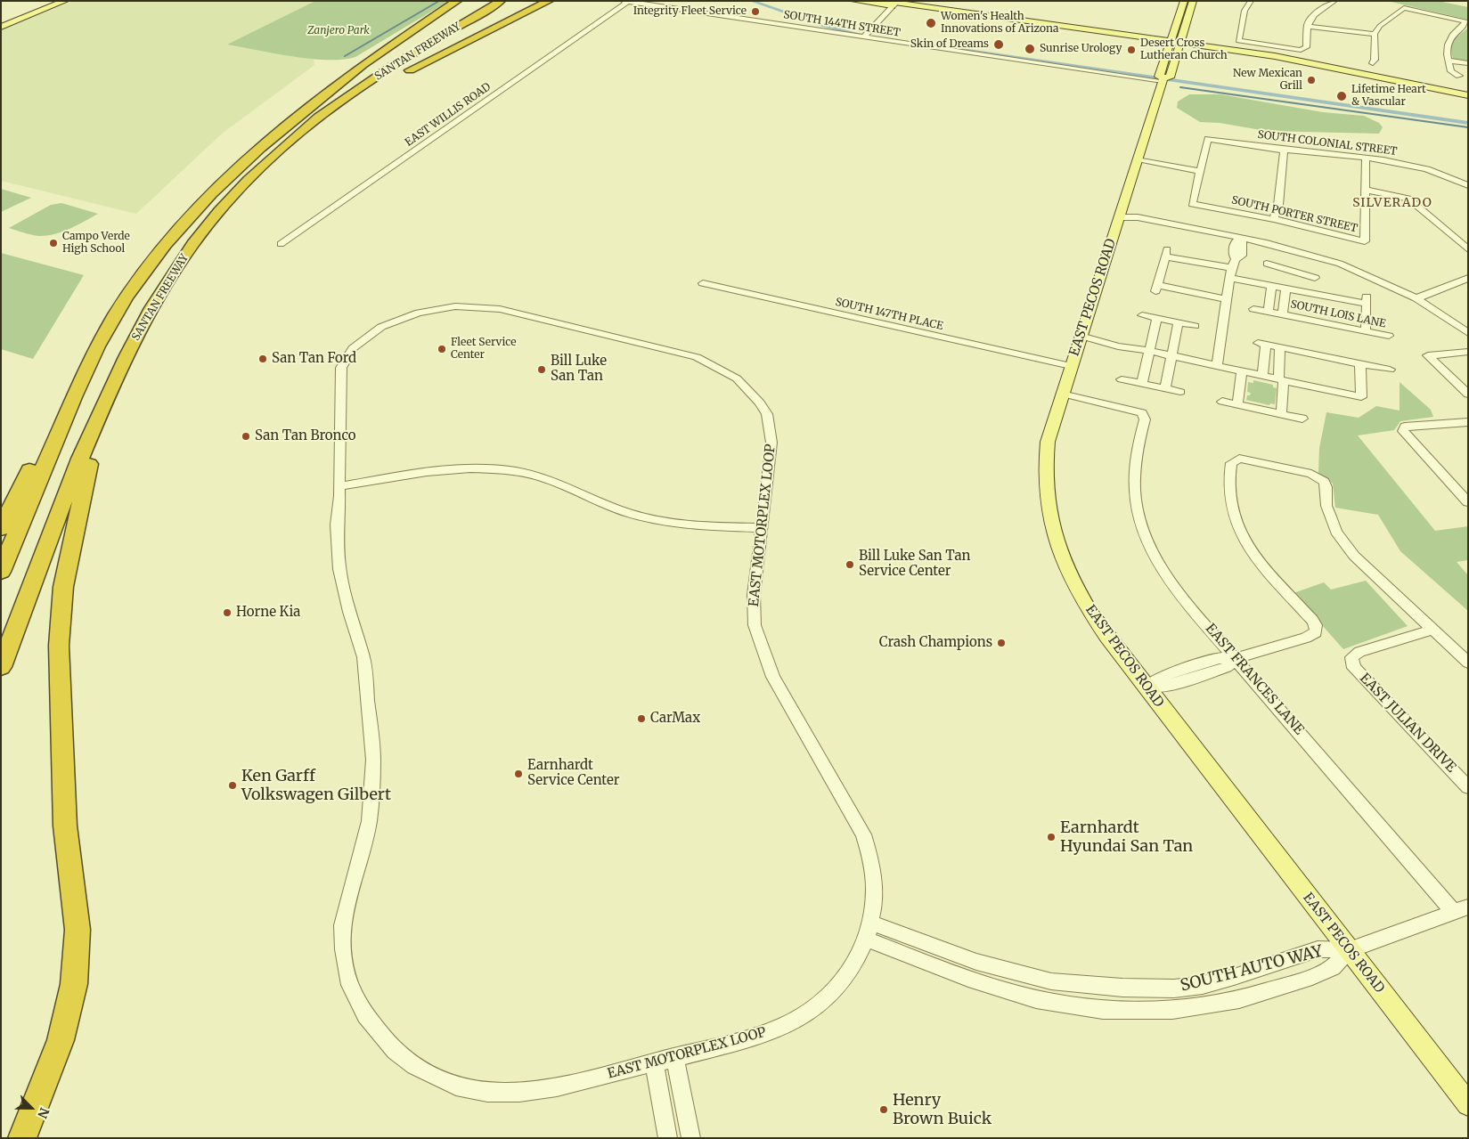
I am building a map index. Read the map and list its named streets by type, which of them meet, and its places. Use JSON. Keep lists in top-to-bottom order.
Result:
{
  "streets": {
    "highway": ["SANTAN FREEWAY"],
    "main road": ["EAST PECOS ROAD"],
    "street": [
      "SOUTH 144TH STREET",
      "EAST WILLIS ROAD",
      "SOUTH COLONIAL STREET",
      "SOUTH PORTER STREET",
      "SOUTH 147TH PLACE",
      "SOUTH LOIS LANE",
      "EAST MOTORPLEX LOOP",
      "EAST FRANCES LANE",
      "EAST JULIAN DRIVE",
      "SOUTH AUTO WAY"
    ]
  },
  "crossings": [
    ["SOUTH 144TH STREET", "EAST WILLIS ROAD"],
    ["SOUTH 144TH STREET", "EAST PECOS ROAD"],
    ["SOUTH COLONIAL STREET", "SOUTH PORTER STREET"],
    ["EAST PECOS ROAD", "SOUTH 147TH PLACE"],
    ["EAST PECOS ROAD", "EAST FRANCES LANE"],
    ["EAST PECOS ROAD", "SOUTH AUTO WAY"],
    ["EAST MOTORPLEX LOOP", "SOUTH AUTO WAY"]
  ],
  "districts": ["SILVERADO"],
  "parks": ["Zanjero Park"],
  "places": [
    "Integrity Fleet Service",
    "Women's Health Innovations of Arizona",
    "Skin of Dreams",
    "Sunrise Urology",
    "Desert Cross Lutheran Church",
    "New Mexican Grill",
    "Lifetime Heart & Vascular",
    "Campo Verde High School",
    "Fleet Service Center",
    "San Tan Ford",
    "Bill Luke San Tan",
    "San Tan Bronco",
    "Bill Luke San Tan Service Center",
    "Horne Kia",
    "Crash Champions",
    "CarMax",
    "Earnhardt Service Center",
    "Ken Garff Volkswagen Gilbert",
    "Earnhardt Hyundai San Tan",
    "Henry Brown Buick"
  ],
  "north": "bottom right"
}
